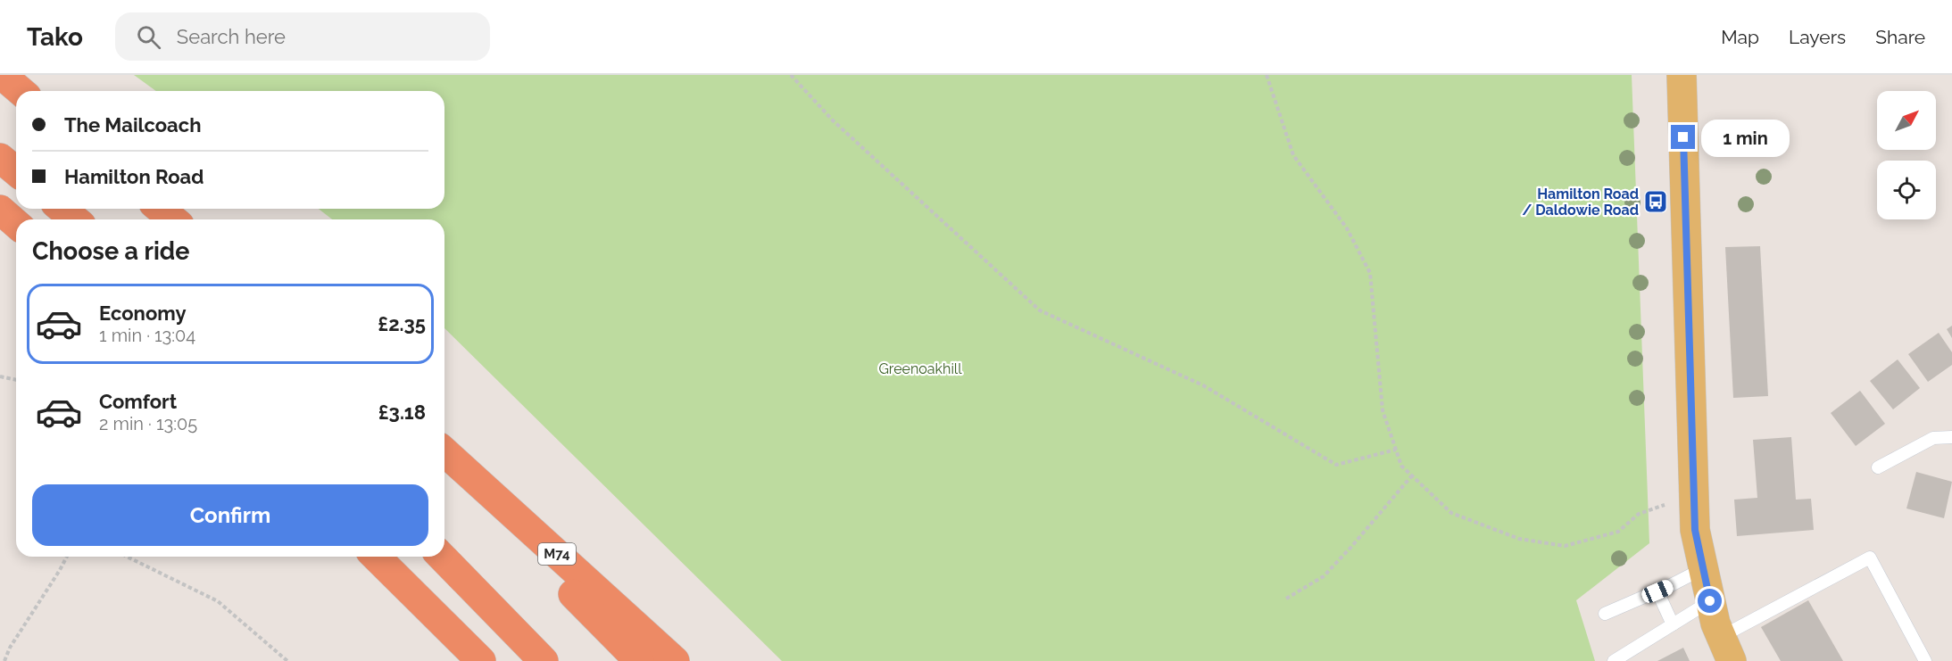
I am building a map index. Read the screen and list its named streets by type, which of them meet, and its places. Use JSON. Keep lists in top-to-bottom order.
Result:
{
  "streets": {
    "highway": ["M74"]
  },
  "parks": ["Greenoakhill"],
  "places": {
    "bus stop": ["Hamilton Road / Daldowie Road"]
  },
  "north": "top right",
  "page": {
    "header": "Tako",
    "search": "Search here",
    "nav": ["Map", "Layers", "Share"],
    "banner": ["The Mailcoach", "Hamilton Road"],
    "bubble": "1 min",
    "heading": "Choose a ride",
    "list": [
      {
        "name": "Economy",
        "note": "1 min · 13:04",
        "value": "£2.35"
      },
      {
        "name": "Comfort",
        "note": "2 min · 13:05",
        "value": "£3.18"
      }
    ],
    "buttons": "Confirm"
  }
}
